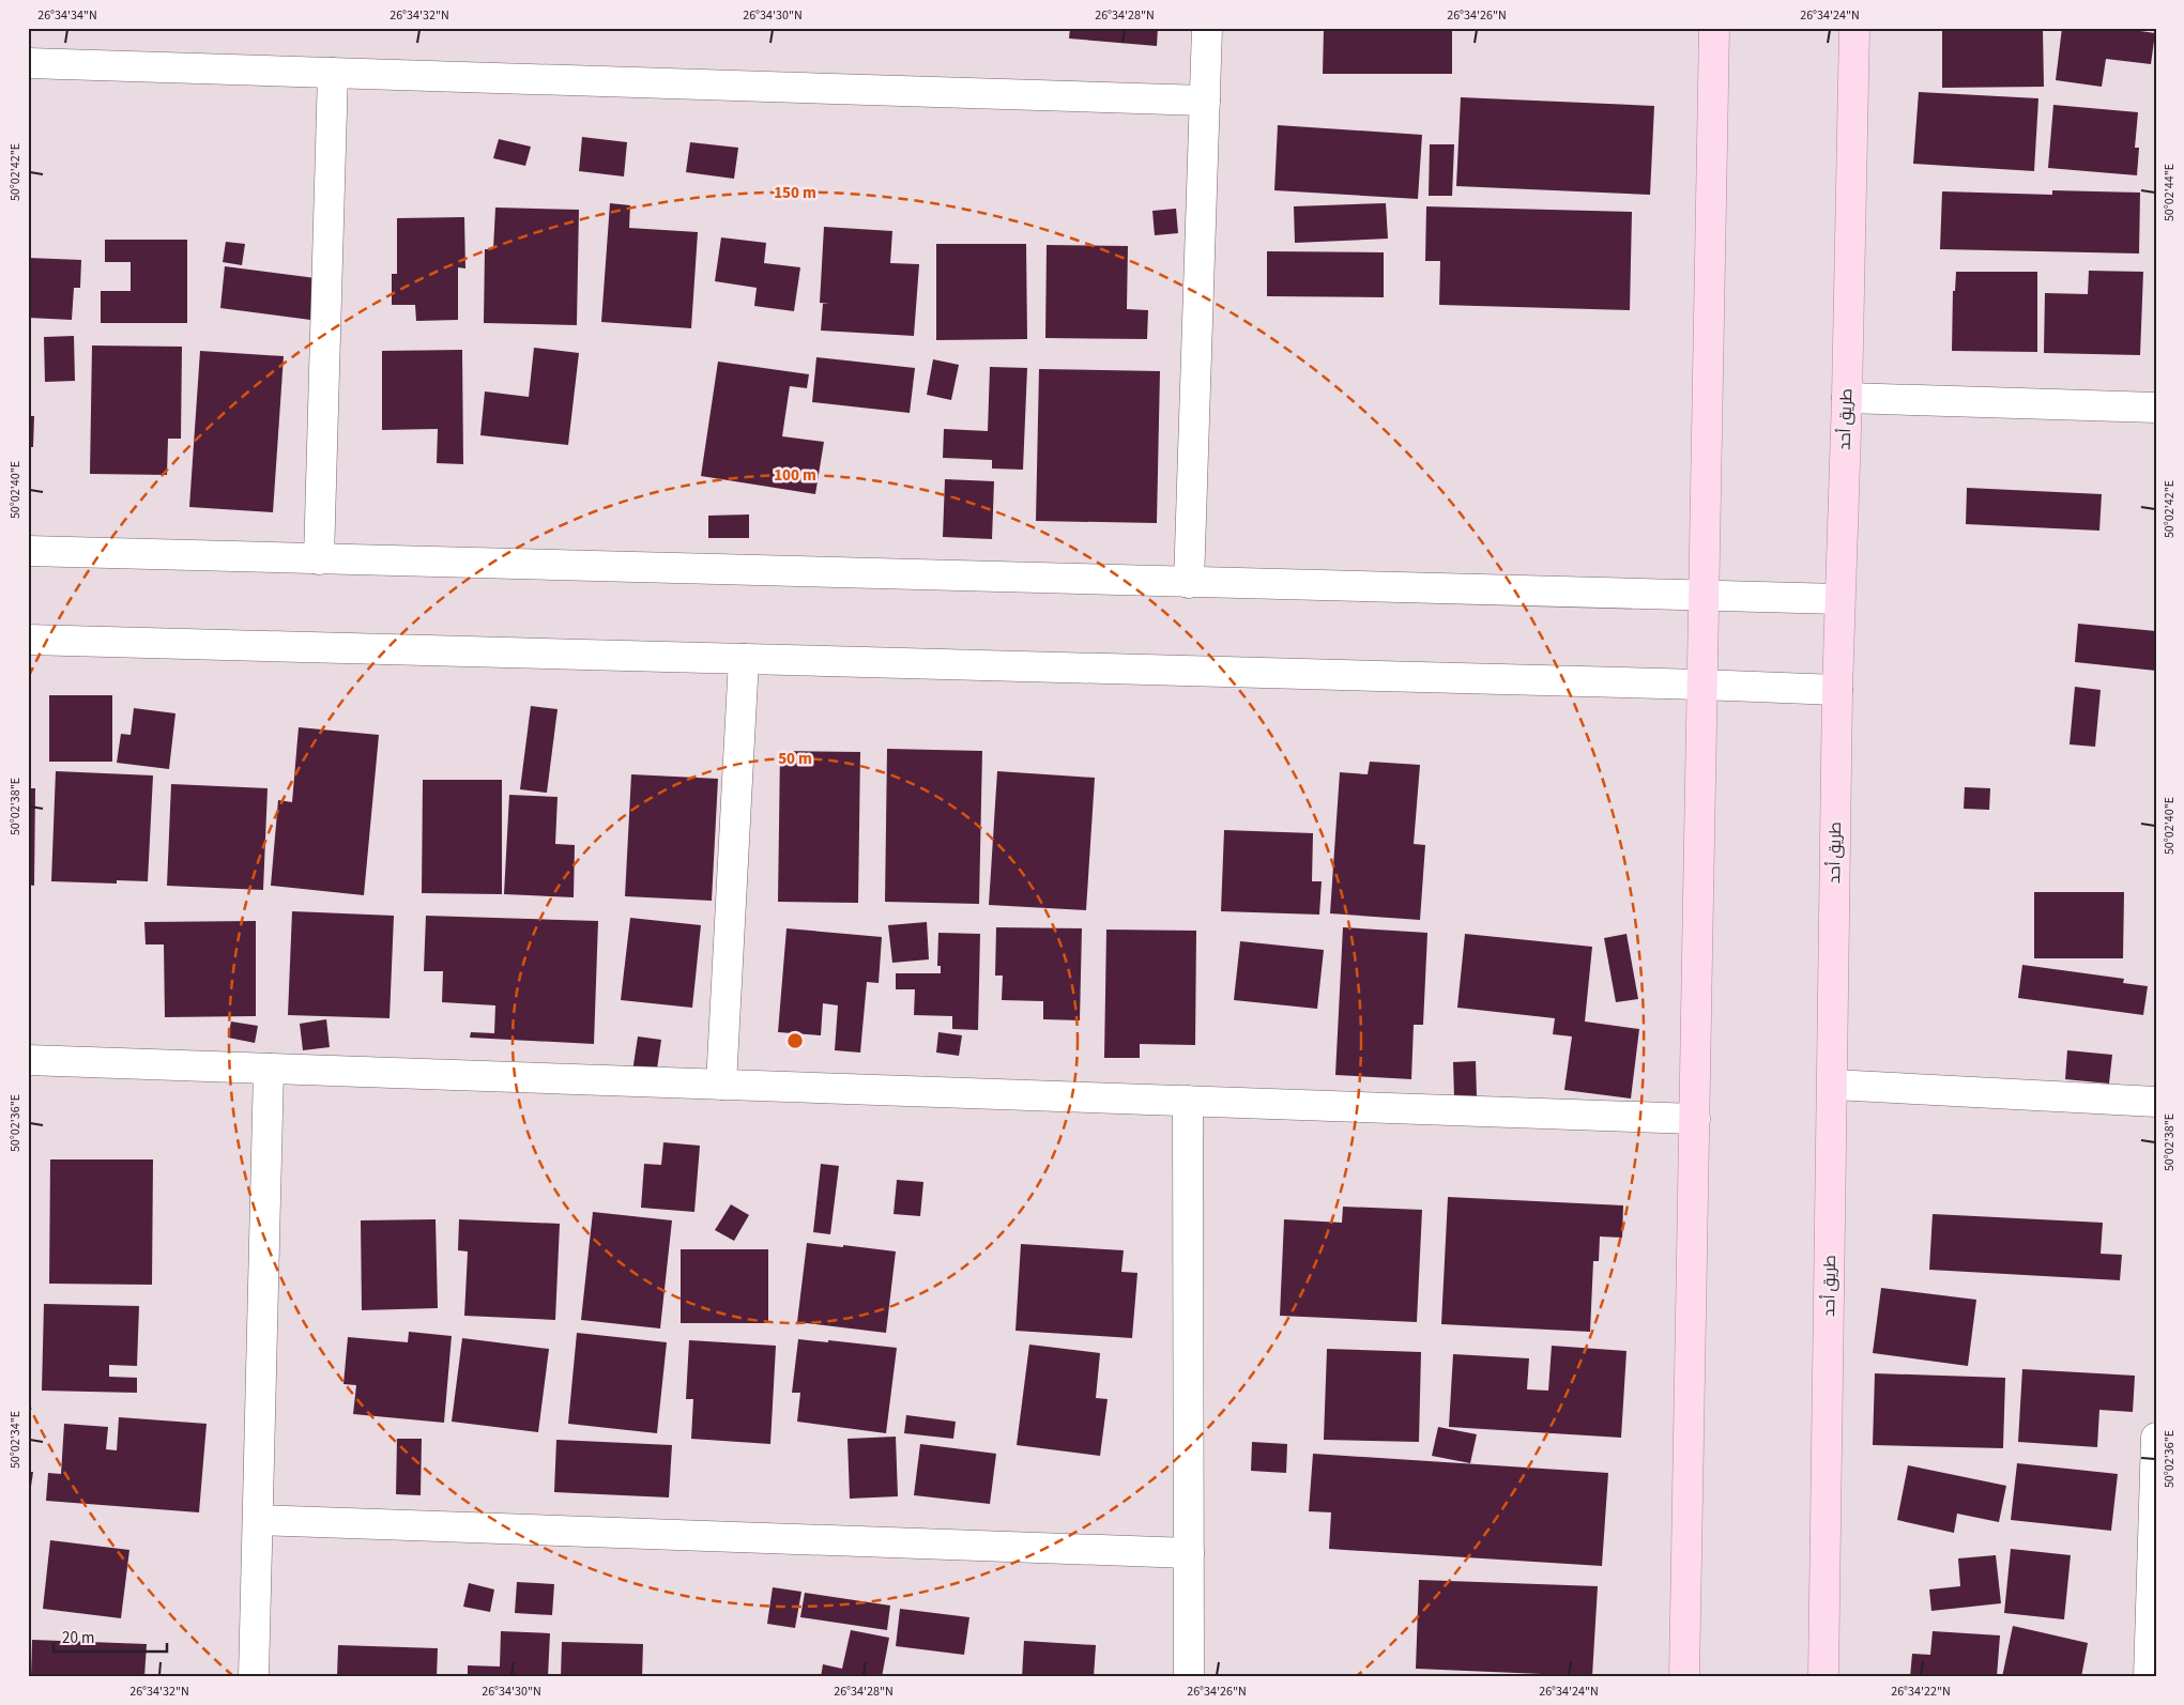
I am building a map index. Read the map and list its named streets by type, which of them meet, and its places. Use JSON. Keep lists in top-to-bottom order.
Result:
{
  "streets": {
    "main road": ["طريق أحد"]
  },
  "scale_bar": "20 m",
  "coordinates": [
    "26°34'34\"N",
    "26°34'32\"N",
    "26°34'30\"N",
    "26°34'28\"N",
    "26°34'26\"N",
    "26°34'24\"N",
    "50°02'42\"E",
    "50°02'44\"E",
    "50°02'40\"E",
    "50°02'38\"E",
    "50°02'36\"E",
    "50°02'34\"E",
    "26°34'22\"N"
  ],
  "rings": ["150 m", "100 m", "50 m"]
}
